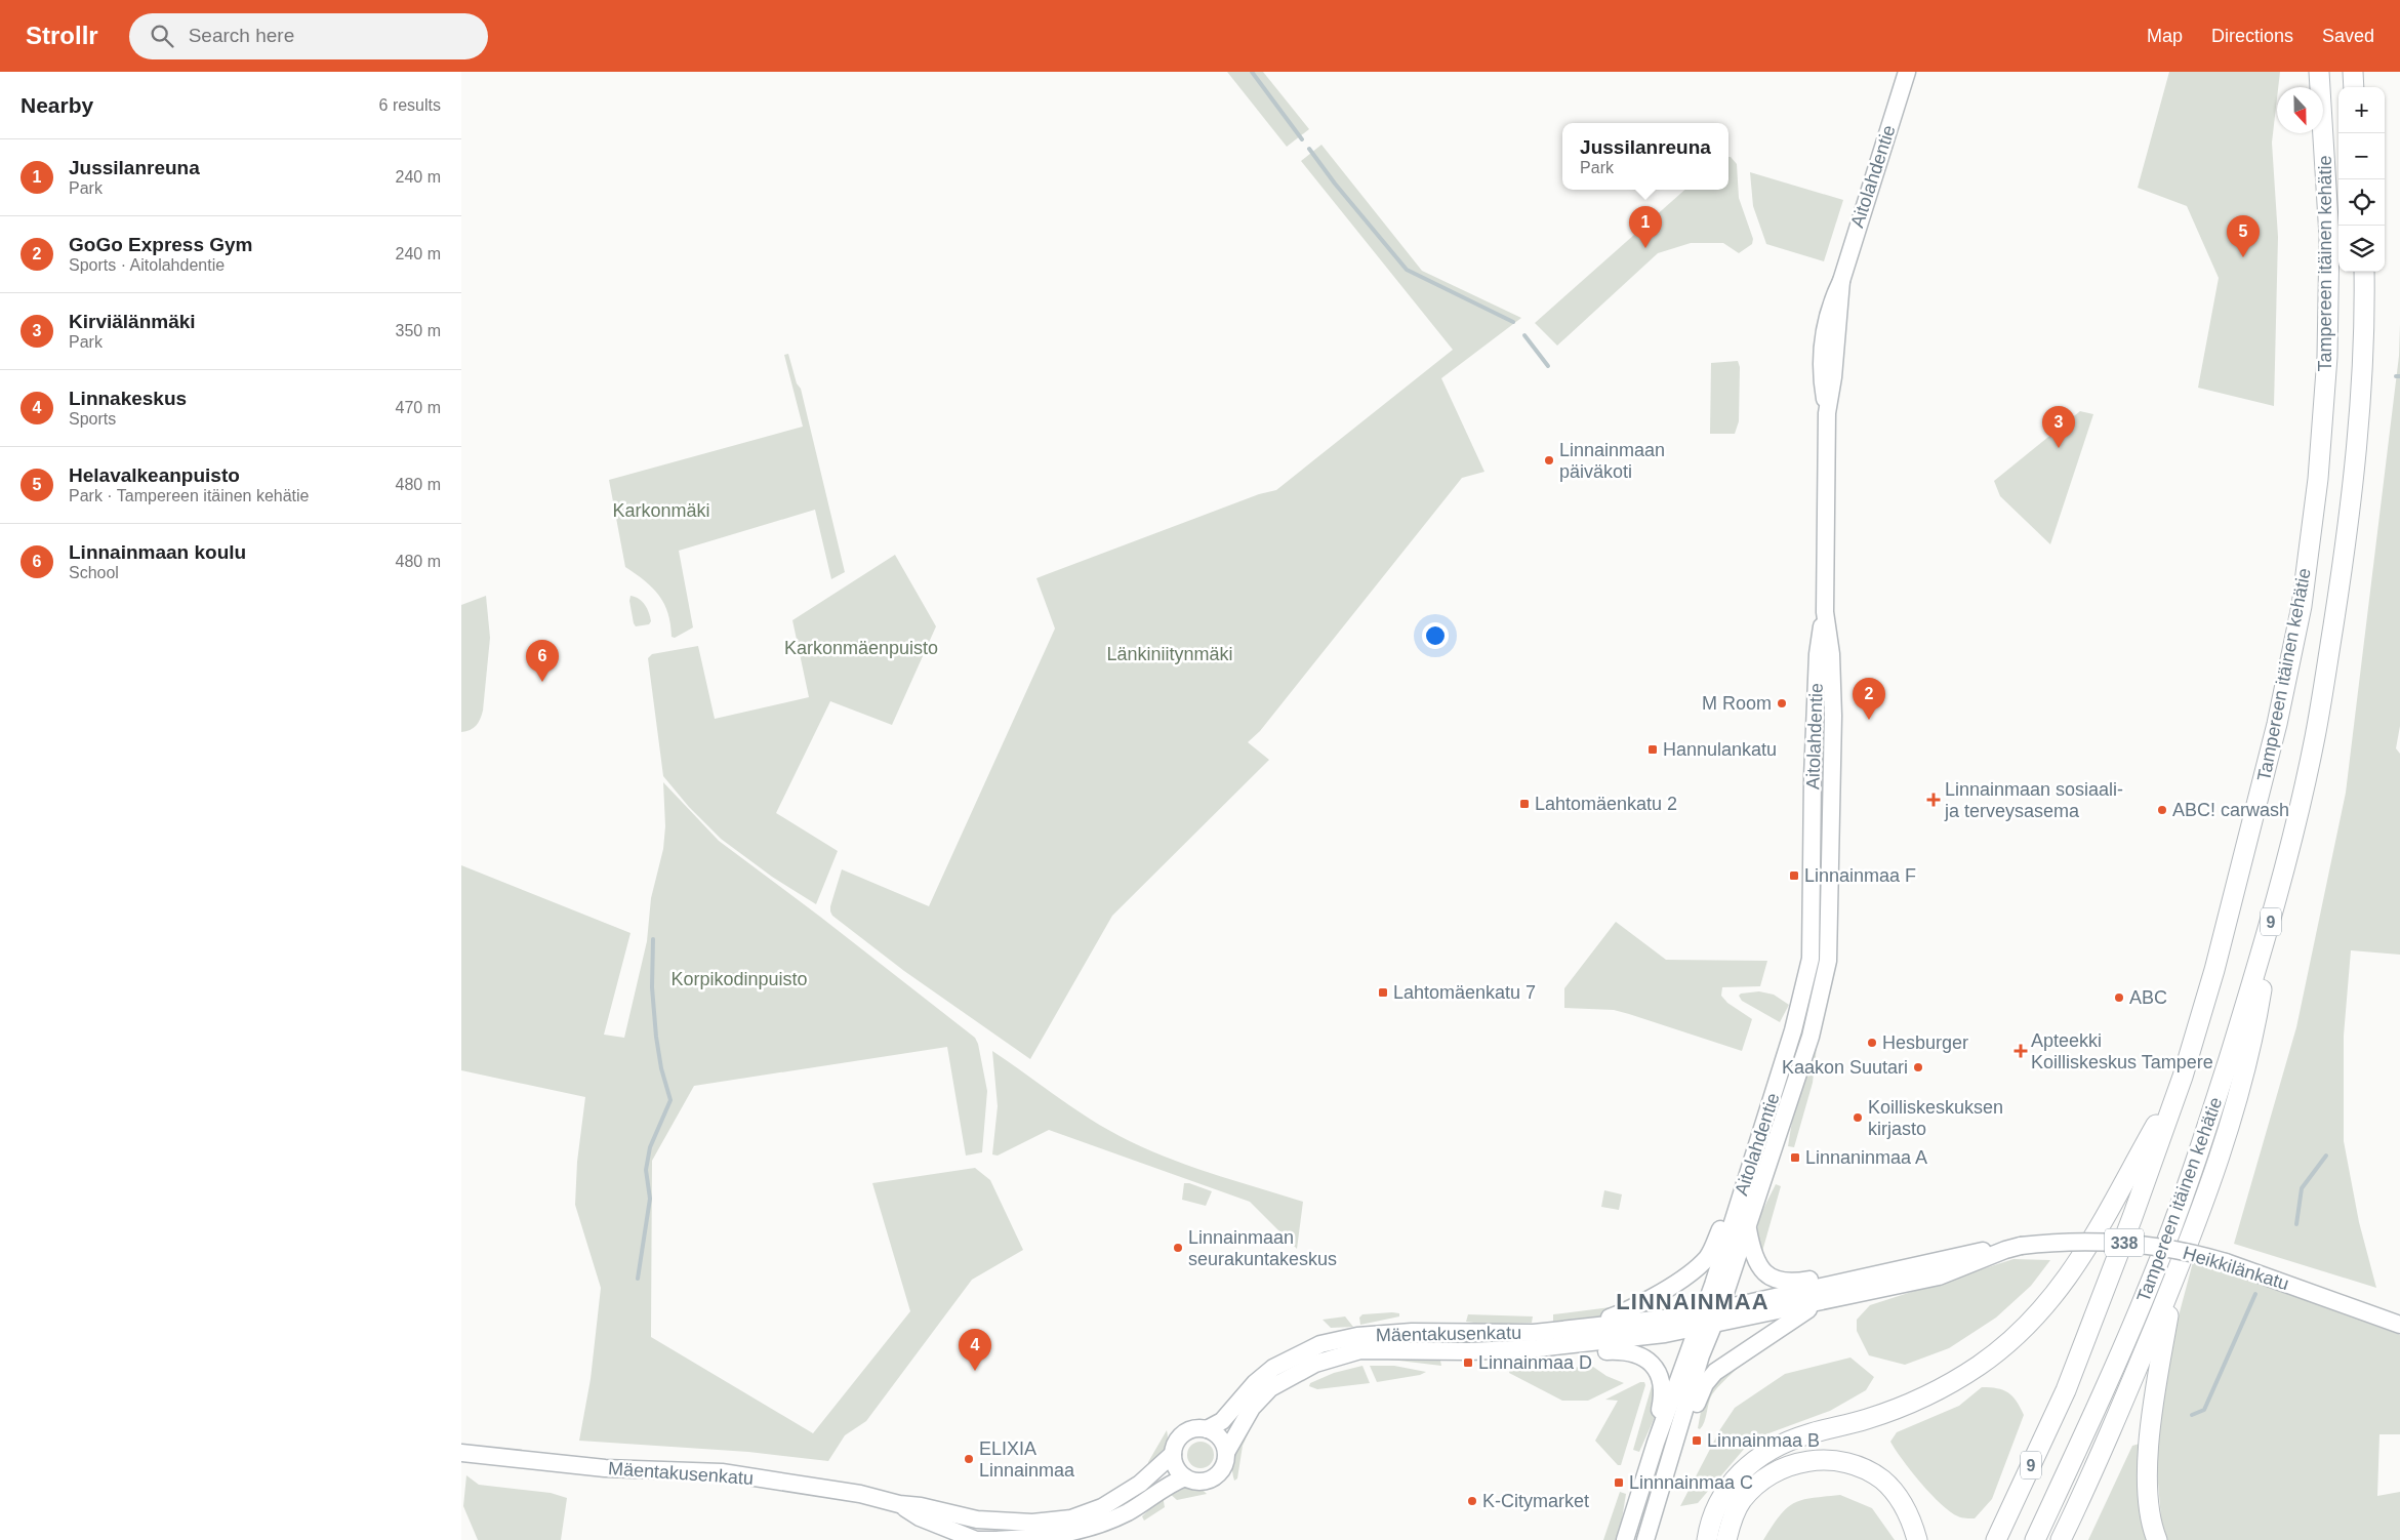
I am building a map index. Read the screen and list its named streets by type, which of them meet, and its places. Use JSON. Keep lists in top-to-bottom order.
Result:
{
  "streets": {
    "highway": ["Tampereen itäinen kehätie", "9"],
    "main road": [
      "Aitolahdentie",
      "338",
      "Heikkilänkatu",
      "Mäentakusenkatu"
    ]
  },
  "crossings": [
    ["Aitolahdentie", "Heikkilänkatu"],
    ["Aitolahdentie", "Mäentakusenkatu"],
    ["Heikkilänkatu", "Mäentakusenkatu"]
  ],
  "districts": ["LINNAINMAA"],
  "parks": [
    "Karkonmäki",
    "Karkonmäenpuisto",
    "Länkiniitynmäki",
    "Korpikodinpuisto"
  ],
  "places": {
    "other": [
      "Linnainmaan päiväkoti",
      "M Room",
      "ABC! carwash",
      "ABC",
      "Hesburger",
      "Kaakon Suutari",
      "Koilliskeskuksen kirjasto",
      "Linnainmaan seurakuntakeskus",
      "ELIXIA Linnainmaa",
      "K-Citymarket"
    ],
    "transit": [
      "Hannulankatu",
      "Lahtomäenkatu 2",
      "Linnainmaa F",
      "Lahtomäenkatu 7",
      "Linnaninmaa A",
      "Linnainmaa D",
      "Linnainmaa B",
      "Linnnainmaa C"
    ],
    "health": ["Linnainmaan sosiaali- ja terveysasema", "Apteekki Koilliskeskus Tampere"]
  },
  "north": "bottom",
  "page": {
    "header": "Strollr",
    "search": "Search here",
    "nav": ["Map", "Directions", "Saved"],
    "heading": ["Nearby", "6 results"],
    "map_buttons": ["+", "−"],
    "popup": ["Jussilanreuna", "Park"],
    "list": [
      {
        "mark": "1",
        "name": "Jussilanreuna",
        "note": "Park",
        "value": "240 m"
      },
      {
        "mark": "2",
        "name": "GoGo Express Gym",
        "note": "Sports · Aitolahdentie",
        "value": "240 m"
      },
      {
        "mark": "3",
        "name": "Kirviälänmäki",
        "note": "Park",
        "value": "350 m"
      },
      {
        "mark": "4",
        "name": "Linnakeskus",
        "note": "Sports",
        "value": "470 m"
      },
      {
        "mark": "5",
        "name": "Helavalkeanpuisto",
        "note": "Park · Tampereen itäinen kehätie",
        "value": "480 m"
      },
      {
        "mark": "6",
        "name": "Linnainmaan koulu",
        "note": "School",
        "value": "480 m"
      }
    ],
    "pins": [
      "1",
      "5",
      "3",
      "6",
      "2",
      "4"
    ]
  }
}
